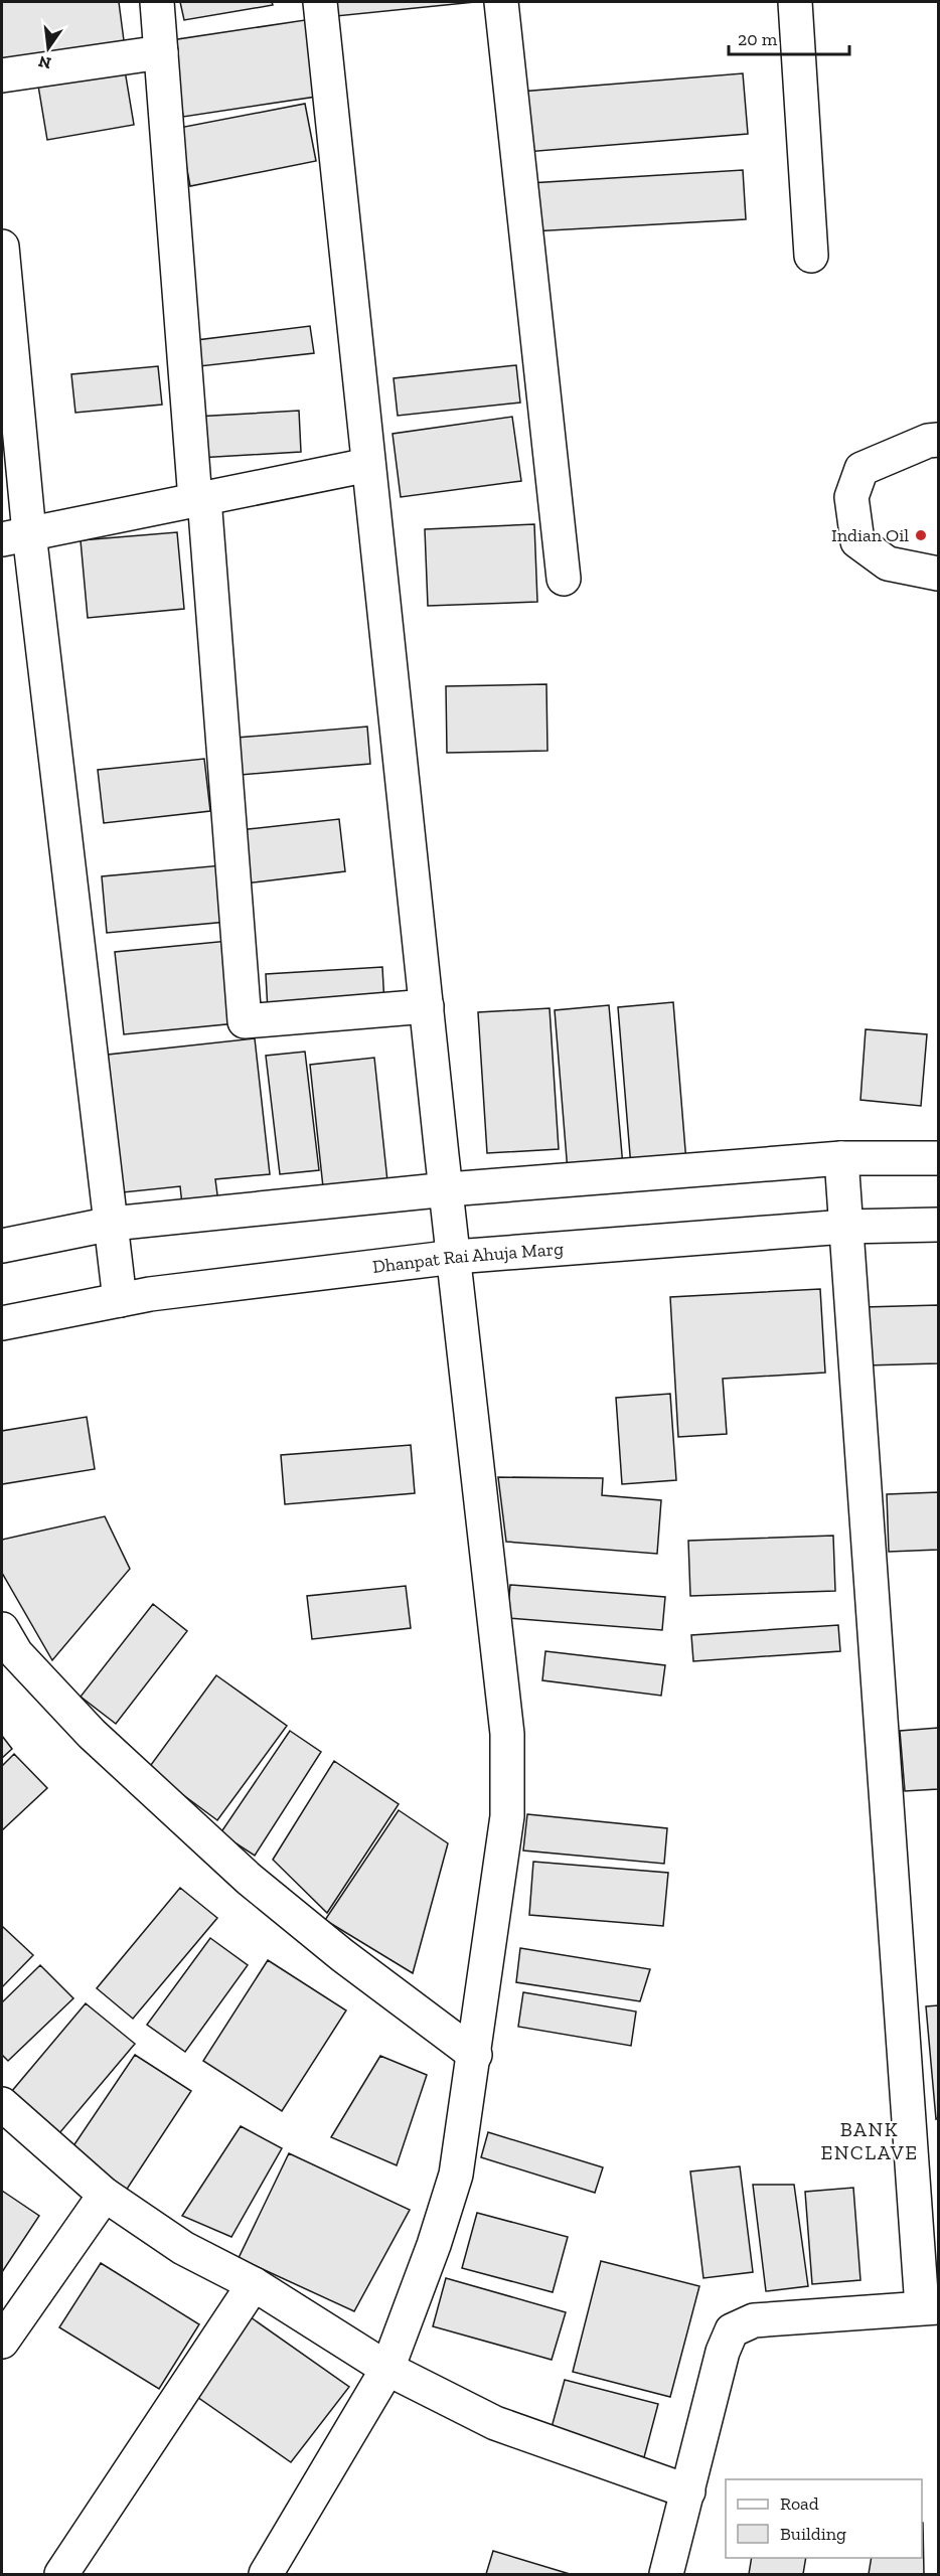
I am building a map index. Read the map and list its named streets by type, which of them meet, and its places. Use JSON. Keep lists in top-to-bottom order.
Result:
{
  "streets": {
    "street": ["Dhanpat Rai Ahuja Marg"]
  },
  "districts": ["BANK ENCLAVE"],
  "places": ["Indian Oil"],
  "legend": ["Road", "Building"],
  "scale_bar": "20 m",
  "north": "bottom"
}
